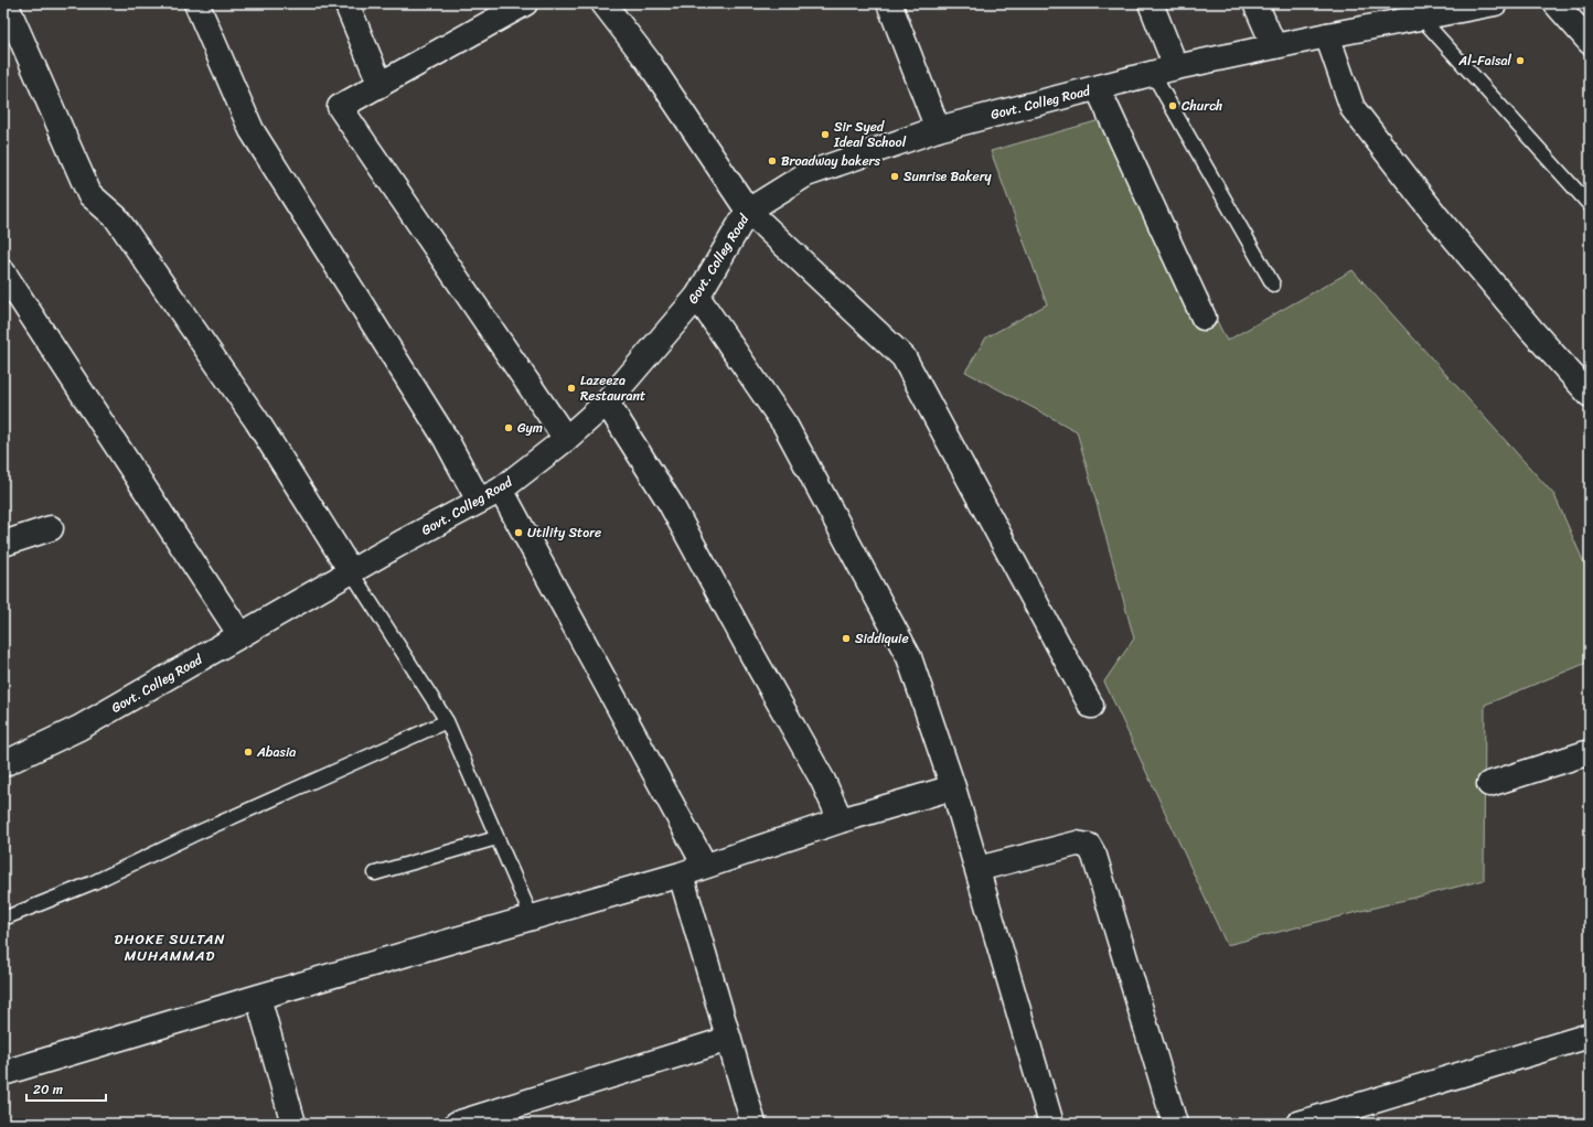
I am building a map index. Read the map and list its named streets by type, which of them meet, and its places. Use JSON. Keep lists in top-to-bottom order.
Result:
{
  "streets": {
    "street": ["Govt. Colleg Road"]
  },
  "districts": ["DHOKE SULTAN MUHAMMAD"],
  "places": [
    "Al-Faisal",
    "Church",
    "Sir Syed Ideal School",
    "Broadway bakers",
    "Sunrise Bakery",
    "Lazeeza Restaurant",
    "Gym",
    "Utility Store",
    "Siddiquie",
    "Abasia"
  ],
  "scale_bar": "20 m"
}
